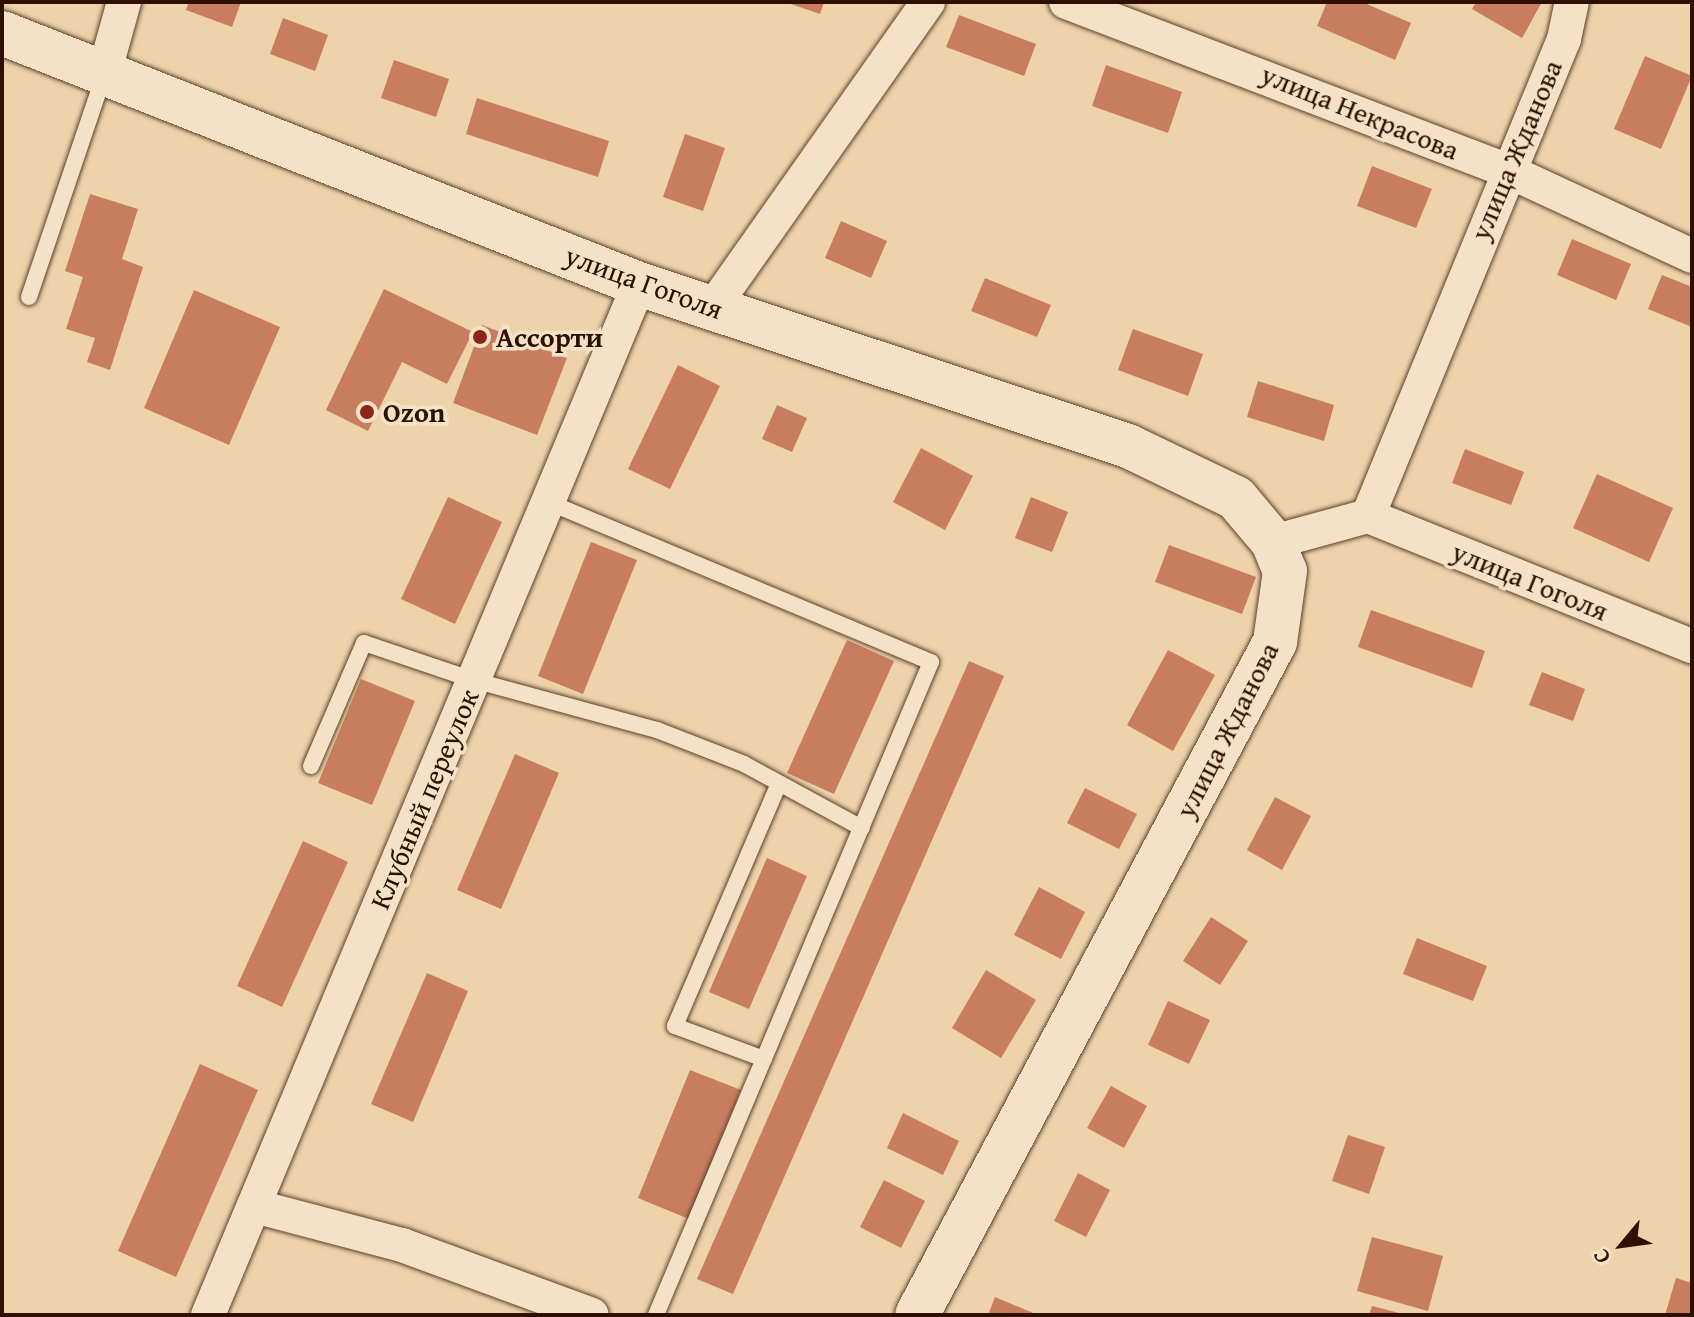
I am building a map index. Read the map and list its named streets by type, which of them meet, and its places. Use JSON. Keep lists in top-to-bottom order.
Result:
{
  "streets": {
    "main road": ["улица Жданова", "улица Гоголя"],
    "street": ["улица Некрасова", "Клубный переулок"]
  },
  "crossings": [
    ["улица Некрасова", "улица Жданова"],
    ["улица Жданова", "улица Гоголя"],
    ["улица Гоголя", "Клубный переулок"]
  ],
  "places": ["Ассорти", "Ozon"],
  "north": "bottom left"
}
